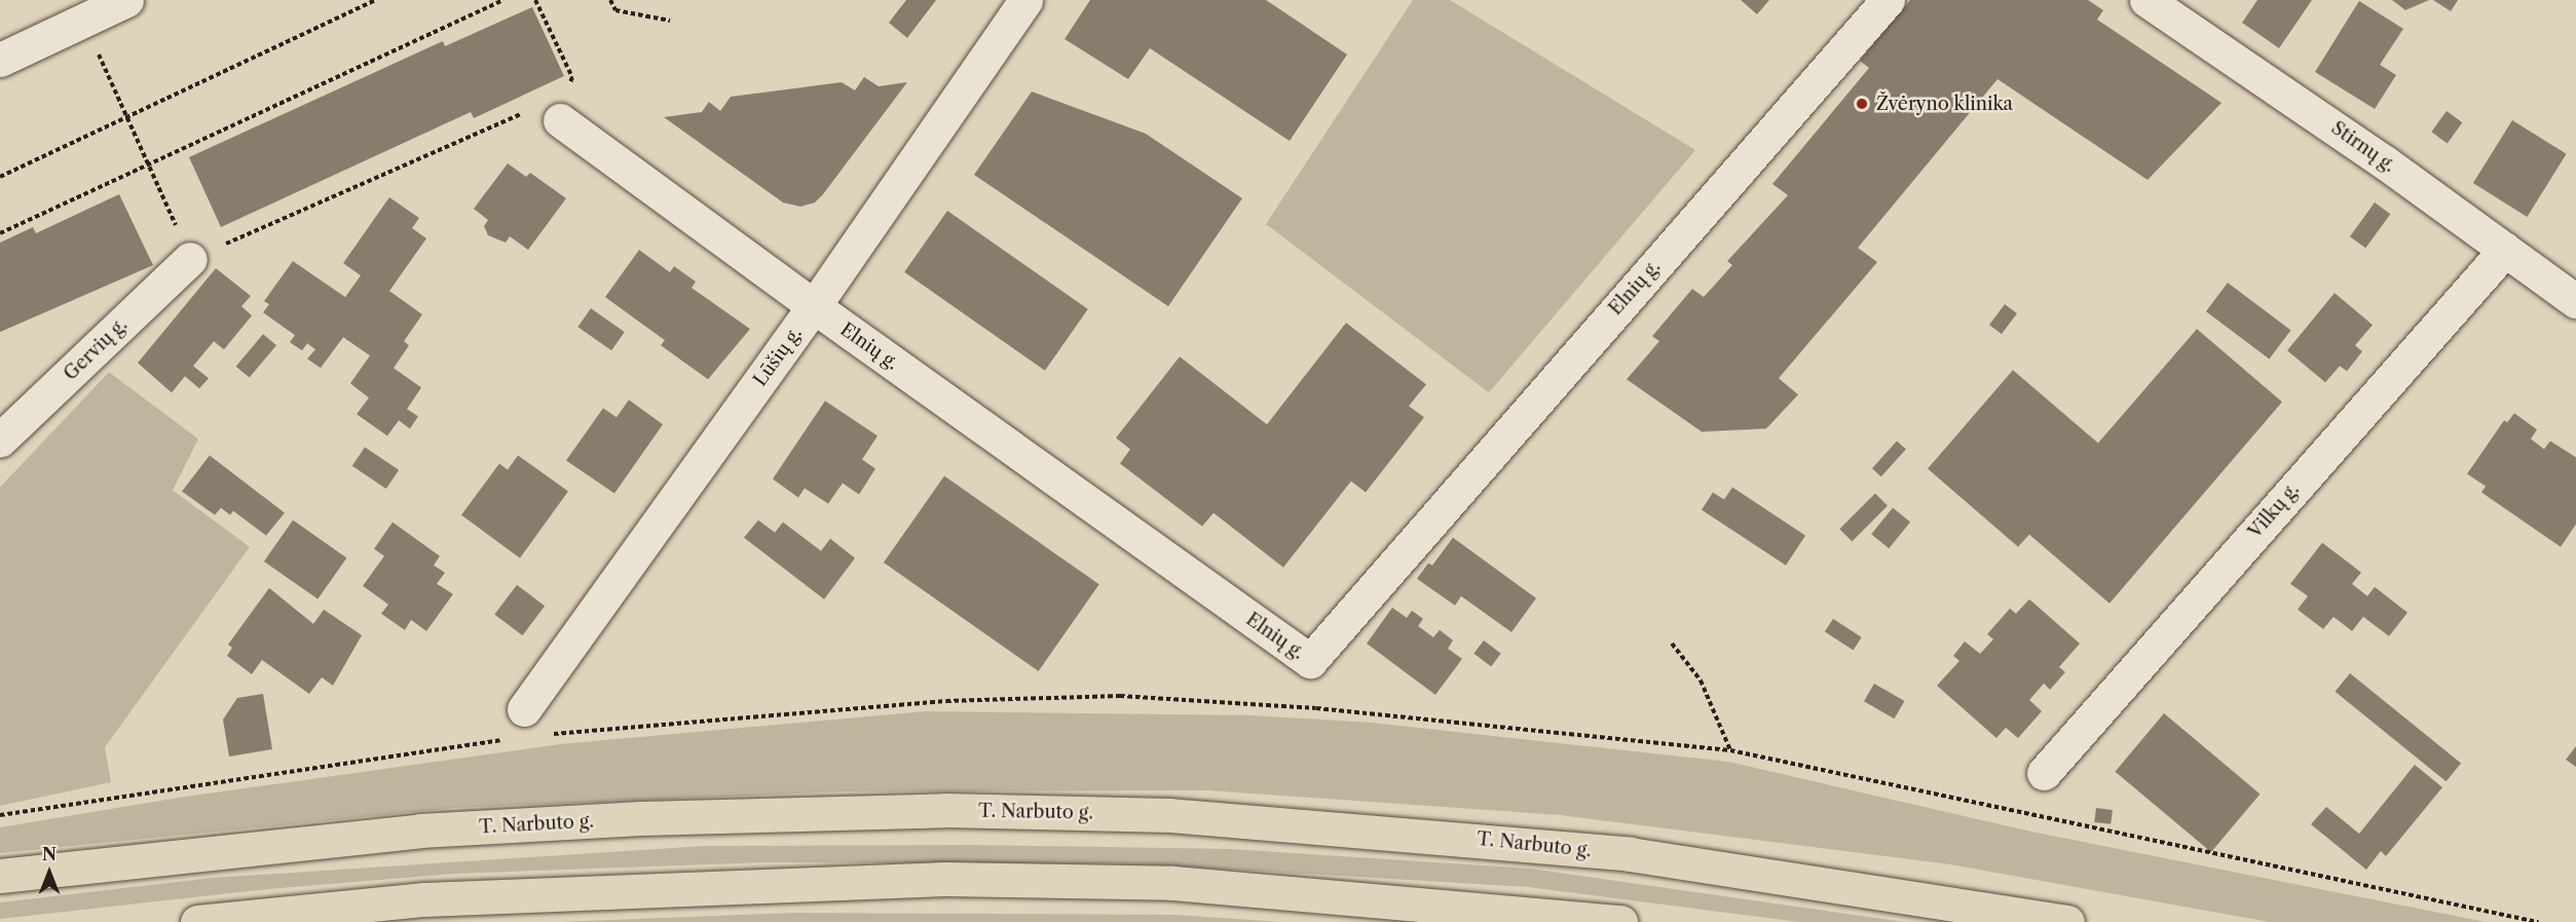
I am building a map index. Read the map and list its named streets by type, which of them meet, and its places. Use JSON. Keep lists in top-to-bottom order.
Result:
{
  "streets": {
    "main road": ["T. Narbuto g."],
    "street": [
      "Stirnų g.",
      "Elnių g.",
      "Gervių g.",
      "Lūšių g.",
      "Vilkų g."
    ]
  },
  "crossings": [
    ["Stirnų g.", "Vilkų g."],
    ["Elnių g.", "Lūšių g."]
  ],
  "places": ["Žvėryno klinika"],
  "north": "top"
}
